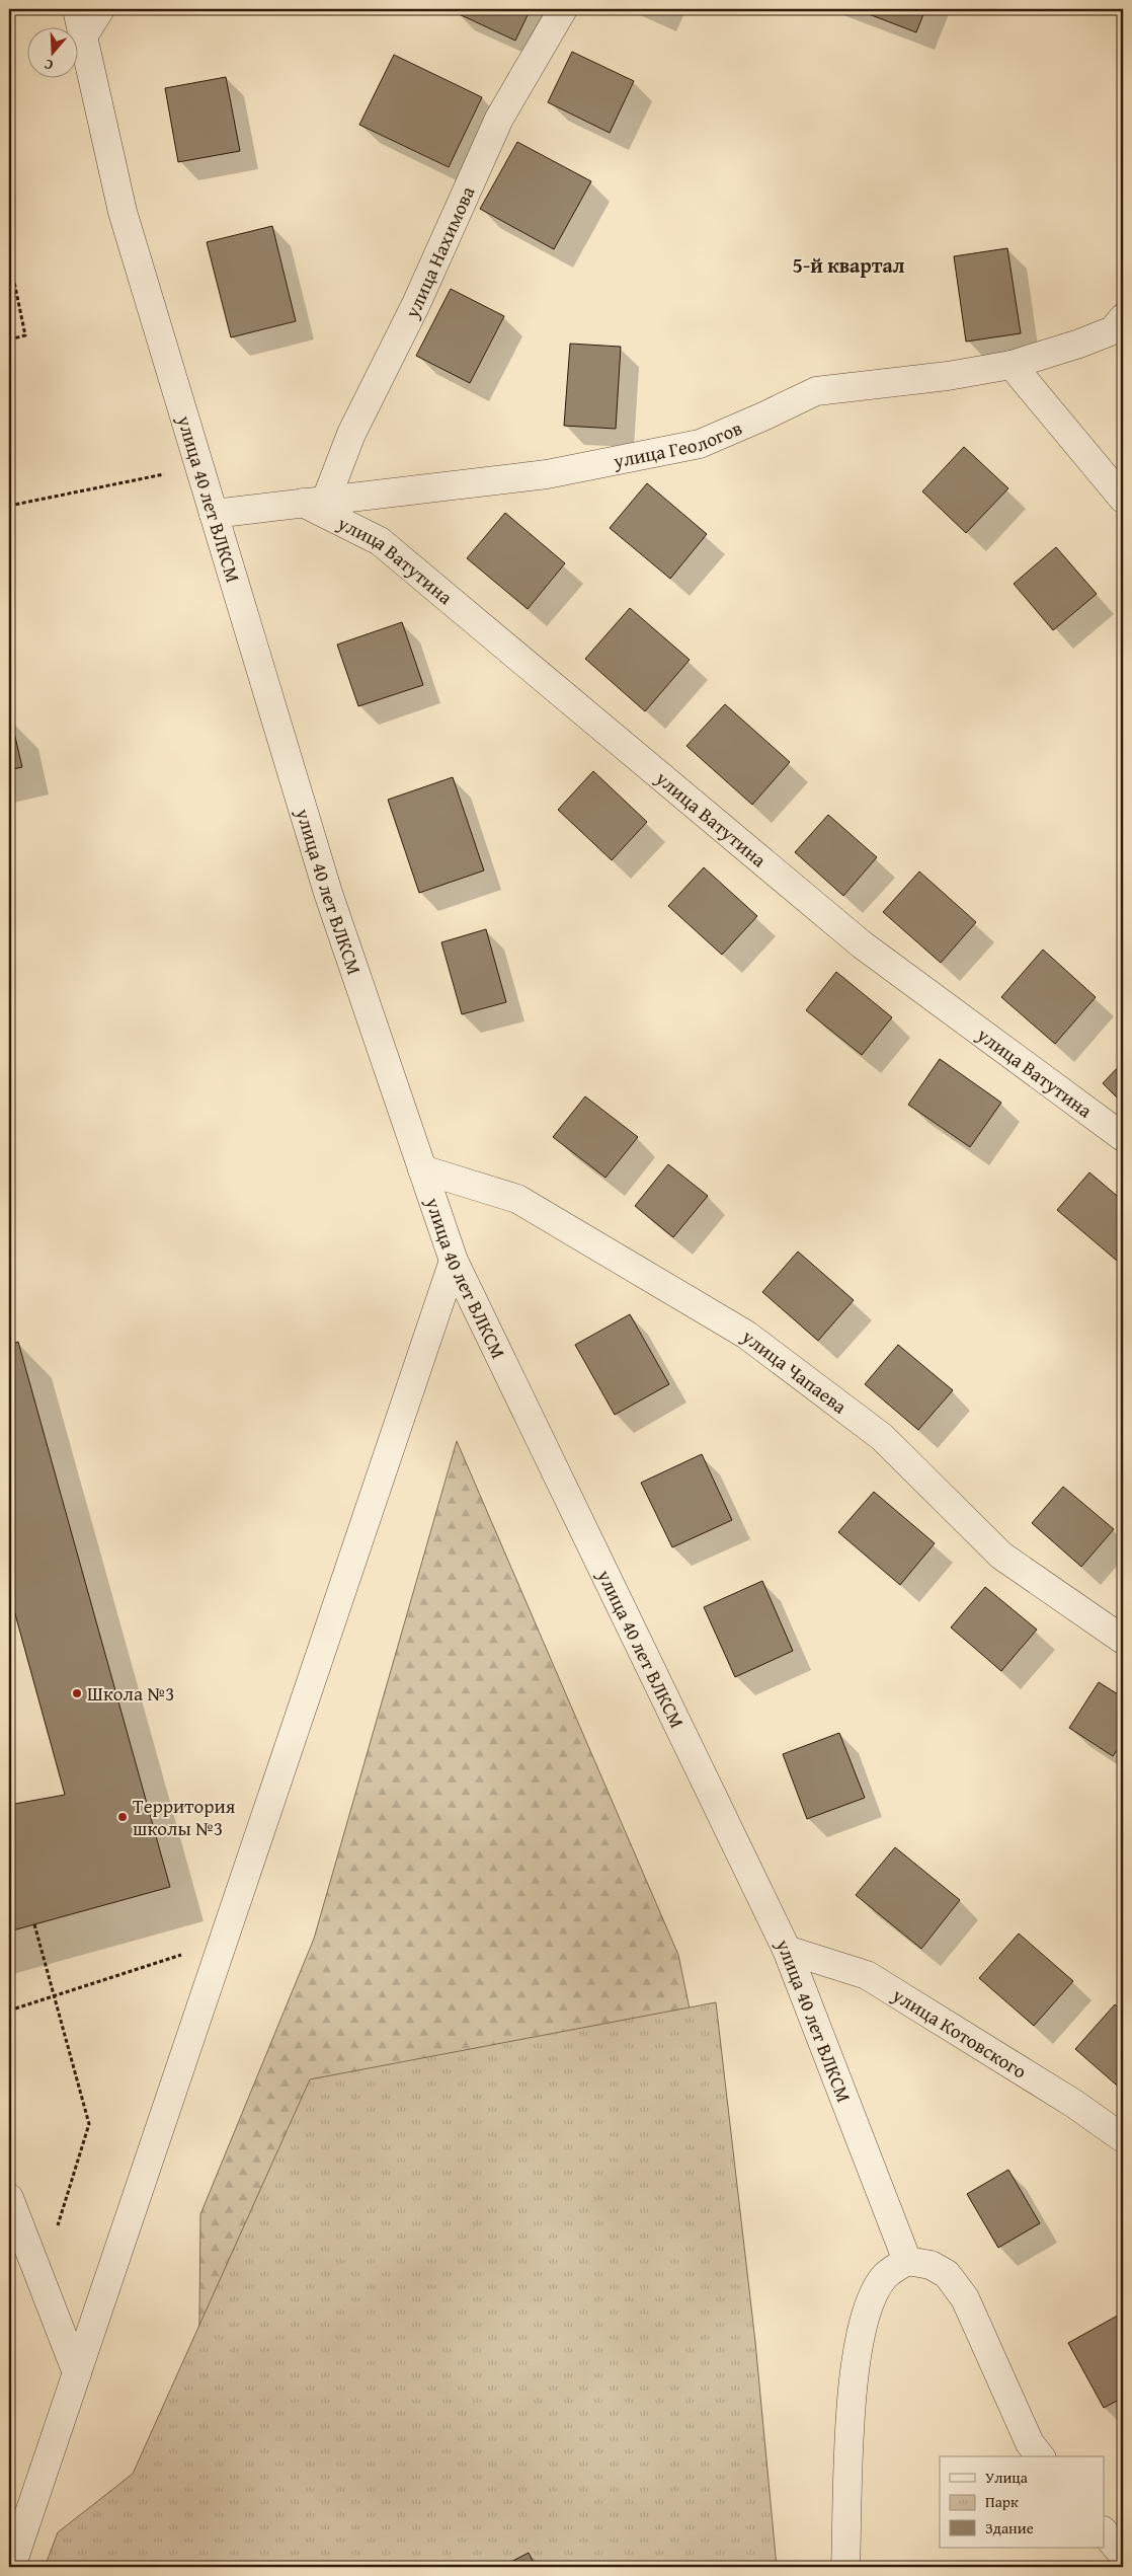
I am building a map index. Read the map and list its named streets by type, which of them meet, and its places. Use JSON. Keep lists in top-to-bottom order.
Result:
{
  "streets": {
    "street": [
      "улица Нахимова",
      "улица Геологов",
      "улица 40 лет ВЛКСМ",
      "улица Ватутина",
      "улица Чапаева",
      "улица Котовского"
    ]
  },
  "crossings": [
    ["улица Нахимова", "улица Геологов"],
    ["улица Нахимова", "улица Ватутина"],
    ["улица Геологов", "улица 40 лет ВЛКСМ"],
    ["улица Геологов", "улица Ватутина"],
    ["улица 40 лет ВЛКСМ", "улица Чапаева"],
    ["улица 40 лет ВЛКСМ", "улица Котовского"]
  ],
  "districts": ["5-й квартал"],
  "places": ["Школа №3", "Территория школы №3"],
  "legend": ["Улица", "Парк", "Здание"],
  "north": "bottom"
}
